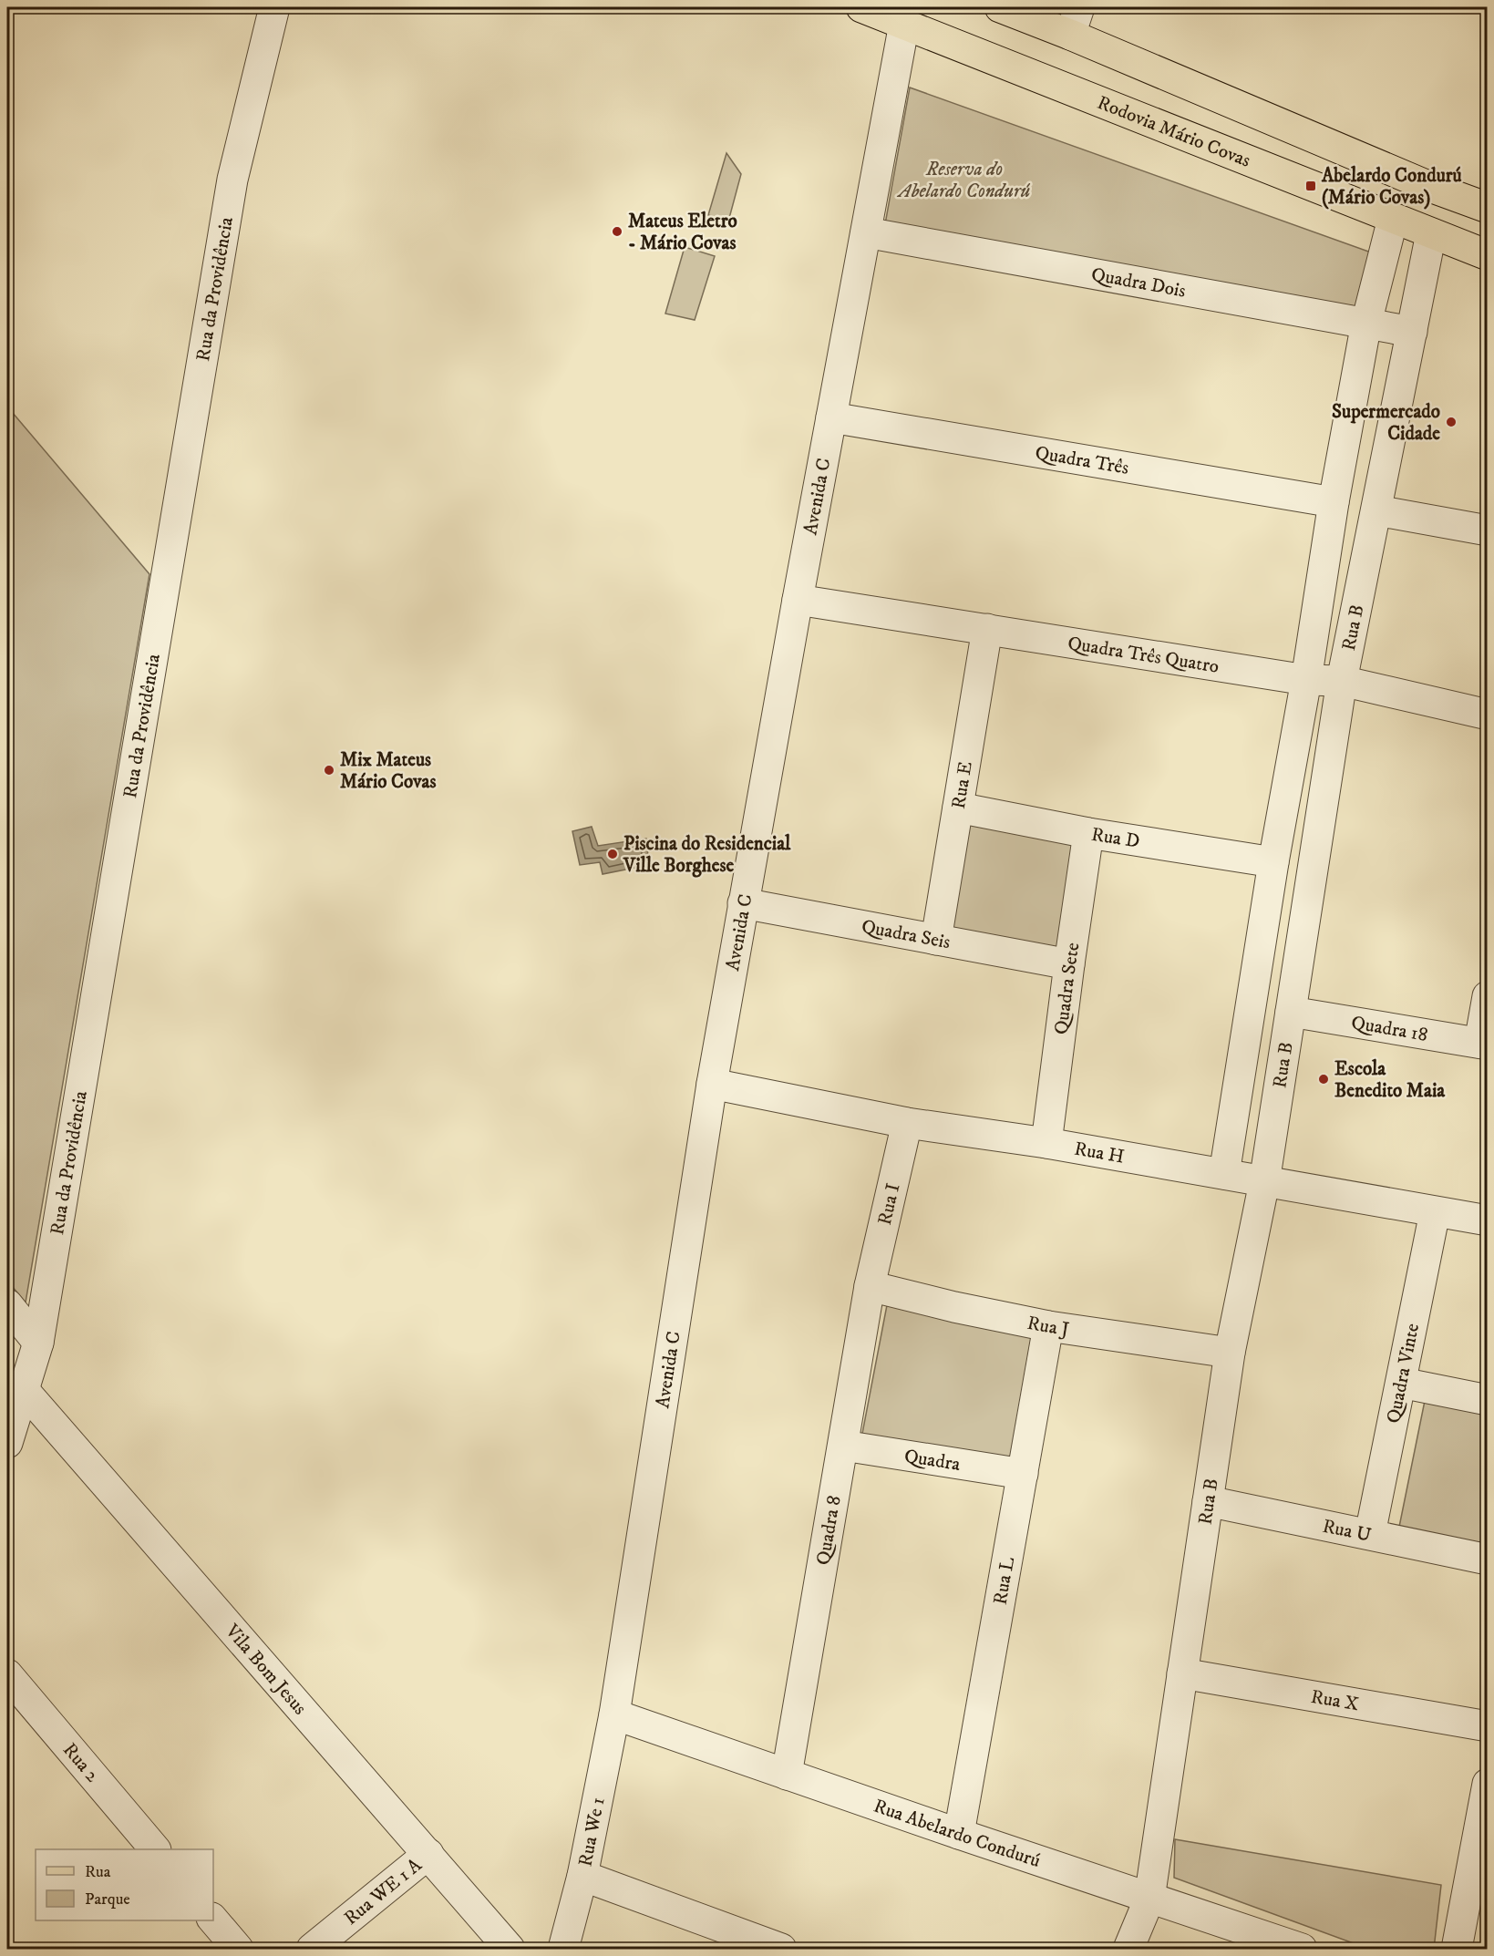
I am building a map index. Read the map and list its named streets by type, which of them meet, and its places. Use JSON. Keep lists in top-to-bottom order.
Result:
{
  "streets": {
    "main road": ["Rodovia Mário Covas"],
    "street": [
      "Quadra Dois",
      "Rua da Providência",
      "Quadra Três",
      "Avenida C",
      "Rua B",
      "Quadra Três Quatro",
      "Rua E",
      "Rua D",
      "Quadra Seis",
      "Quadra Sete",
      "Quadra 18",
      "Rua H",
      "Rua I",
      "Rua J",
      "Quadra Vinte",
      "Quadra",
      "Rua U",
      "Quadra 8",
      "Rua L",
      "Vila Bom Jesus",
      "Rua X",
      "Rua 2",
      "Rua We 1",
      "Rua Abelardo Condurú",
      "Rua WE 1 A"
    ]
  },
  "crossings": [
    ["Rodovia Mário Covas", "Avenida C"],
    ["Rodovia Mário Covas", "Rua B"],
    ["Quadra Dois", "Avenida C"],
    ["Quadra Dois", "Rua B"],
    ["Rua da Providência", "Vila Bom Jesus"],
    ["Quadra Três", "Avenida C"],
    ["Quadra Três", "Rua B"],
    ["Avenida C", "Quadra Três Quatro"],
    ["Avenida C", "Quadra Seis"],
    ["Avenida C", "Rua H"],
    ["Avenida C", "Rua We 1"],
    ["Avenida C", "Rua Abelardo Condurú"],
    ["Rua B", "Quadra Três Quatro"],
    ["Rua B", "Rua D"],
    ["Rua B", "Quadra 18"],
    ["Rua B", "Rua H"],
    ["Rua B", "Rua J"],
    ["Rua B", "Rua U"],
    ["Rua B", "Rua X"],
    ["Rua B", "Rua Abelardo Condurú"],
    ["Quadra Três Quatro", "Rua E"],
    ["Rua E", "Rua D"],
    ["Rua E", "Quadra Seis"],
    ["Rua D", "Quadra Sete"],
    ["Quadra Seis", "Quadra Sete"],
    ["Quadra Sete", "Rua H"],
    ["Rua H", "Rua I"],
    ["Rua H", "Quadra Vinte"],
    ["Rua I", "Rua J"],
    ["Rua I", "Quadra 8"],
    ["Rua J", "Quadra 8"],
    ["Rua J", "Rua L"],
    ["Quadra Vinte", "Rua U"],
    ["Quadra", "Quadra 8"],
    ["Quadra", "Rua L"],
    ["Quadra 8", "Rua Abelardo Condurú"],
    ["Rua L", "Rua Abelardo Condurú"],
    ["Vila Bom Jesus", "Rua WE 1 A"],
    ["Rua We 1", "Rua Abelardo Condurú"]
  ],
  "parks": ["Reserva do Abelardo Condurú"],
  "places": {
    "transit": ["Abelardo Condurú (Mário Covas)"],
    "other": [
      "Mateus Eletro - Mário Covas",
      "Supermercado Cidade",
      "Mix Mateus Mário Covas",
      "Piscina do Residencial Ville Borghese",
      "Escola Benedito Maia"
    ]
  },
  "legend": ["Rua", "Parque"]
}
